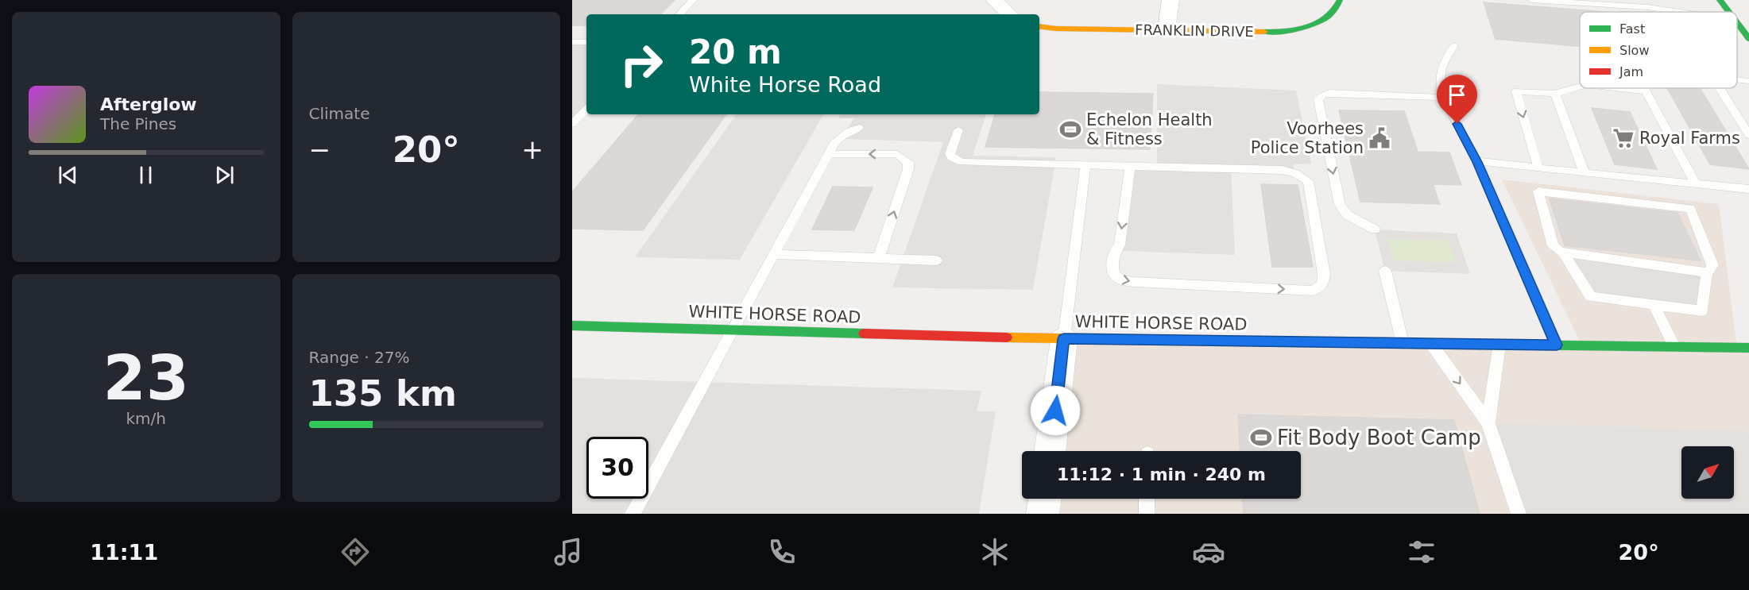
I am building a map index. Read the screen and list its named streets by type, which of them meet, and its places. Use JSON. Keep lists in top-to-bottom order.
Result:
{
  "streets": {
    "main road": ["FRANKLIN DRIVE", "WHITE HORSE ROAD"]
  },
  "places": {
    "sports": ["Echelon Health & Fitness", "Fit Body Boot Camp"],
    "public building": ["Voorhees Police Station"],
    "supermarket": ["Royal Farms"]
  },
  "legend": ["Fast", "Slow", "Jam"],
  "north": "top right",
  "page": {
    "tile": [
      "Climate",
      ["23", "km/h"],
      ["Range · 27%", "135 km"]
    ],
    "turn": ["20 m", "White Horse Road"],
    "song": ["Afterglow", "The Pines"],
    "heat": ["−", "20°", "+"],
    "limit": "30",
    "trip": "11:12 · 1 min · 240 m",
    "tabs": ["11:11", "20°"]
  }
}
